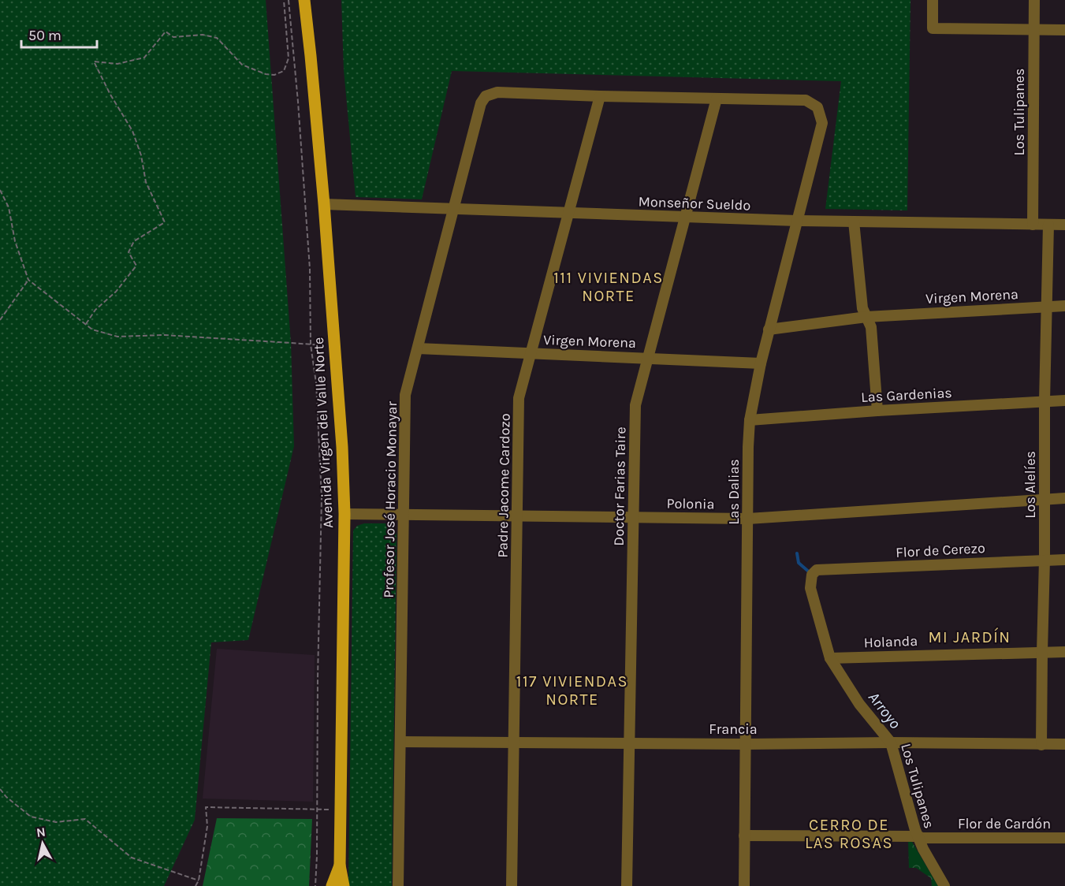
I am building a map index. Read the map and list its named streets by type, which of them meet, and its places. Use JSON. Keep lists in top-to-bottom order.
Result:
{
  "streets": {
    "main road": ["Avenida Virgen del Valle Norte"],
    "street": [
      "Los Tulipanes",
      "Monseñor Sueldo",
      "Virgen Morena",
      "Las Gardenias",
      "Los Alelíes",
      "Padre Jacome Cardozo",
      "Doctor Farias Taire",
      "Las Dalias",
      "Profesor José Horacio Monayar",
      "Polonia",
      "Flor de Cerezo",
      "Holanda",
      "Francia",
      "Flor de Cardón"
    ]
  },
  "crossings": [
    ["Los Tulipanes", "Monseñor Sueldo"],
    ["Los Tulipanes", "Flor de Cerezo"],
    ["Los Tulipanes", "Holanda"],
    ["Los Tulipanes", "Francia"],
    ["Los Tulipanes", "Flor de Cardón"],
    ["Monseñor Sueldo", "Avenida Virgen del Valle Norte"],
    ["Monseñor Sueldo", "Los Alelíes"],
    ["Monseñor Sueldo", "Padre Jacome Cardozo"],
    ["Monseñor Sueldo", "Doctor Farias Taire"],
    ["Monseñor Sueldo", "Las Dalias"],
    ["Monseñor Sueldo", "Profesor José Horacio Monayar"],
    ["Virgen Morena", "Los Alelíes"],
    ["Virgen Morena", "Padre Jacome Cardozo"],
    ["Virgen Morena", "Doctor Farias Taire"],
    ["Virgen Morena", "Las Dalias"],
    ["Virgen Morena", "Profesor José Horacio Monayar"],
    ["Las Gardenias", "Los Alelíes"],
    ["Las Gardenias", "Las Dalias"],
    ["Avenida Virgen del Valle Norte", "Polonia"],
    ["Los Alelíes", "Polonia"],
    ["Los Alelíes", "Flor de Cerezo"],
    ["Los Alelíes", "Holanda"],
    ["Los Alelíes", "Francia"],
    ["Padre Jacome Cardozo", "Profesor José Horacio Monayar"],
    ["Padre Jacome Cardozo", "Polonia"],
    ["Padre Jacome Cardozo", "Francia"],
    ["Doctor Farias Taire", "Las Dalias"],
    ["Doctor Farias Taire", "Polonia"],
    ["Doctor Farias Taire", "Francia"],
    ["Las Dalias", "Polonia"],
    ["Las Dalias", "Francia"],
    ["Las Dalias", "Flor de Cardón"],
    ["Profesor José Horacio Monayar", "Polonia"],
    ["Profesor José Horacio Monayar", "Francia"]
  ],
  "districts": [
    "111 VIVIENDAS NORTE",
    "MI JARDÍN",
    "117 VIVIENDAS NORTE",
    "CERRO DE LAS ROSAS"
  ],
  "water": ["Arroyo"],
  "scale_bar": "50 m",
  "north": "top"
}
